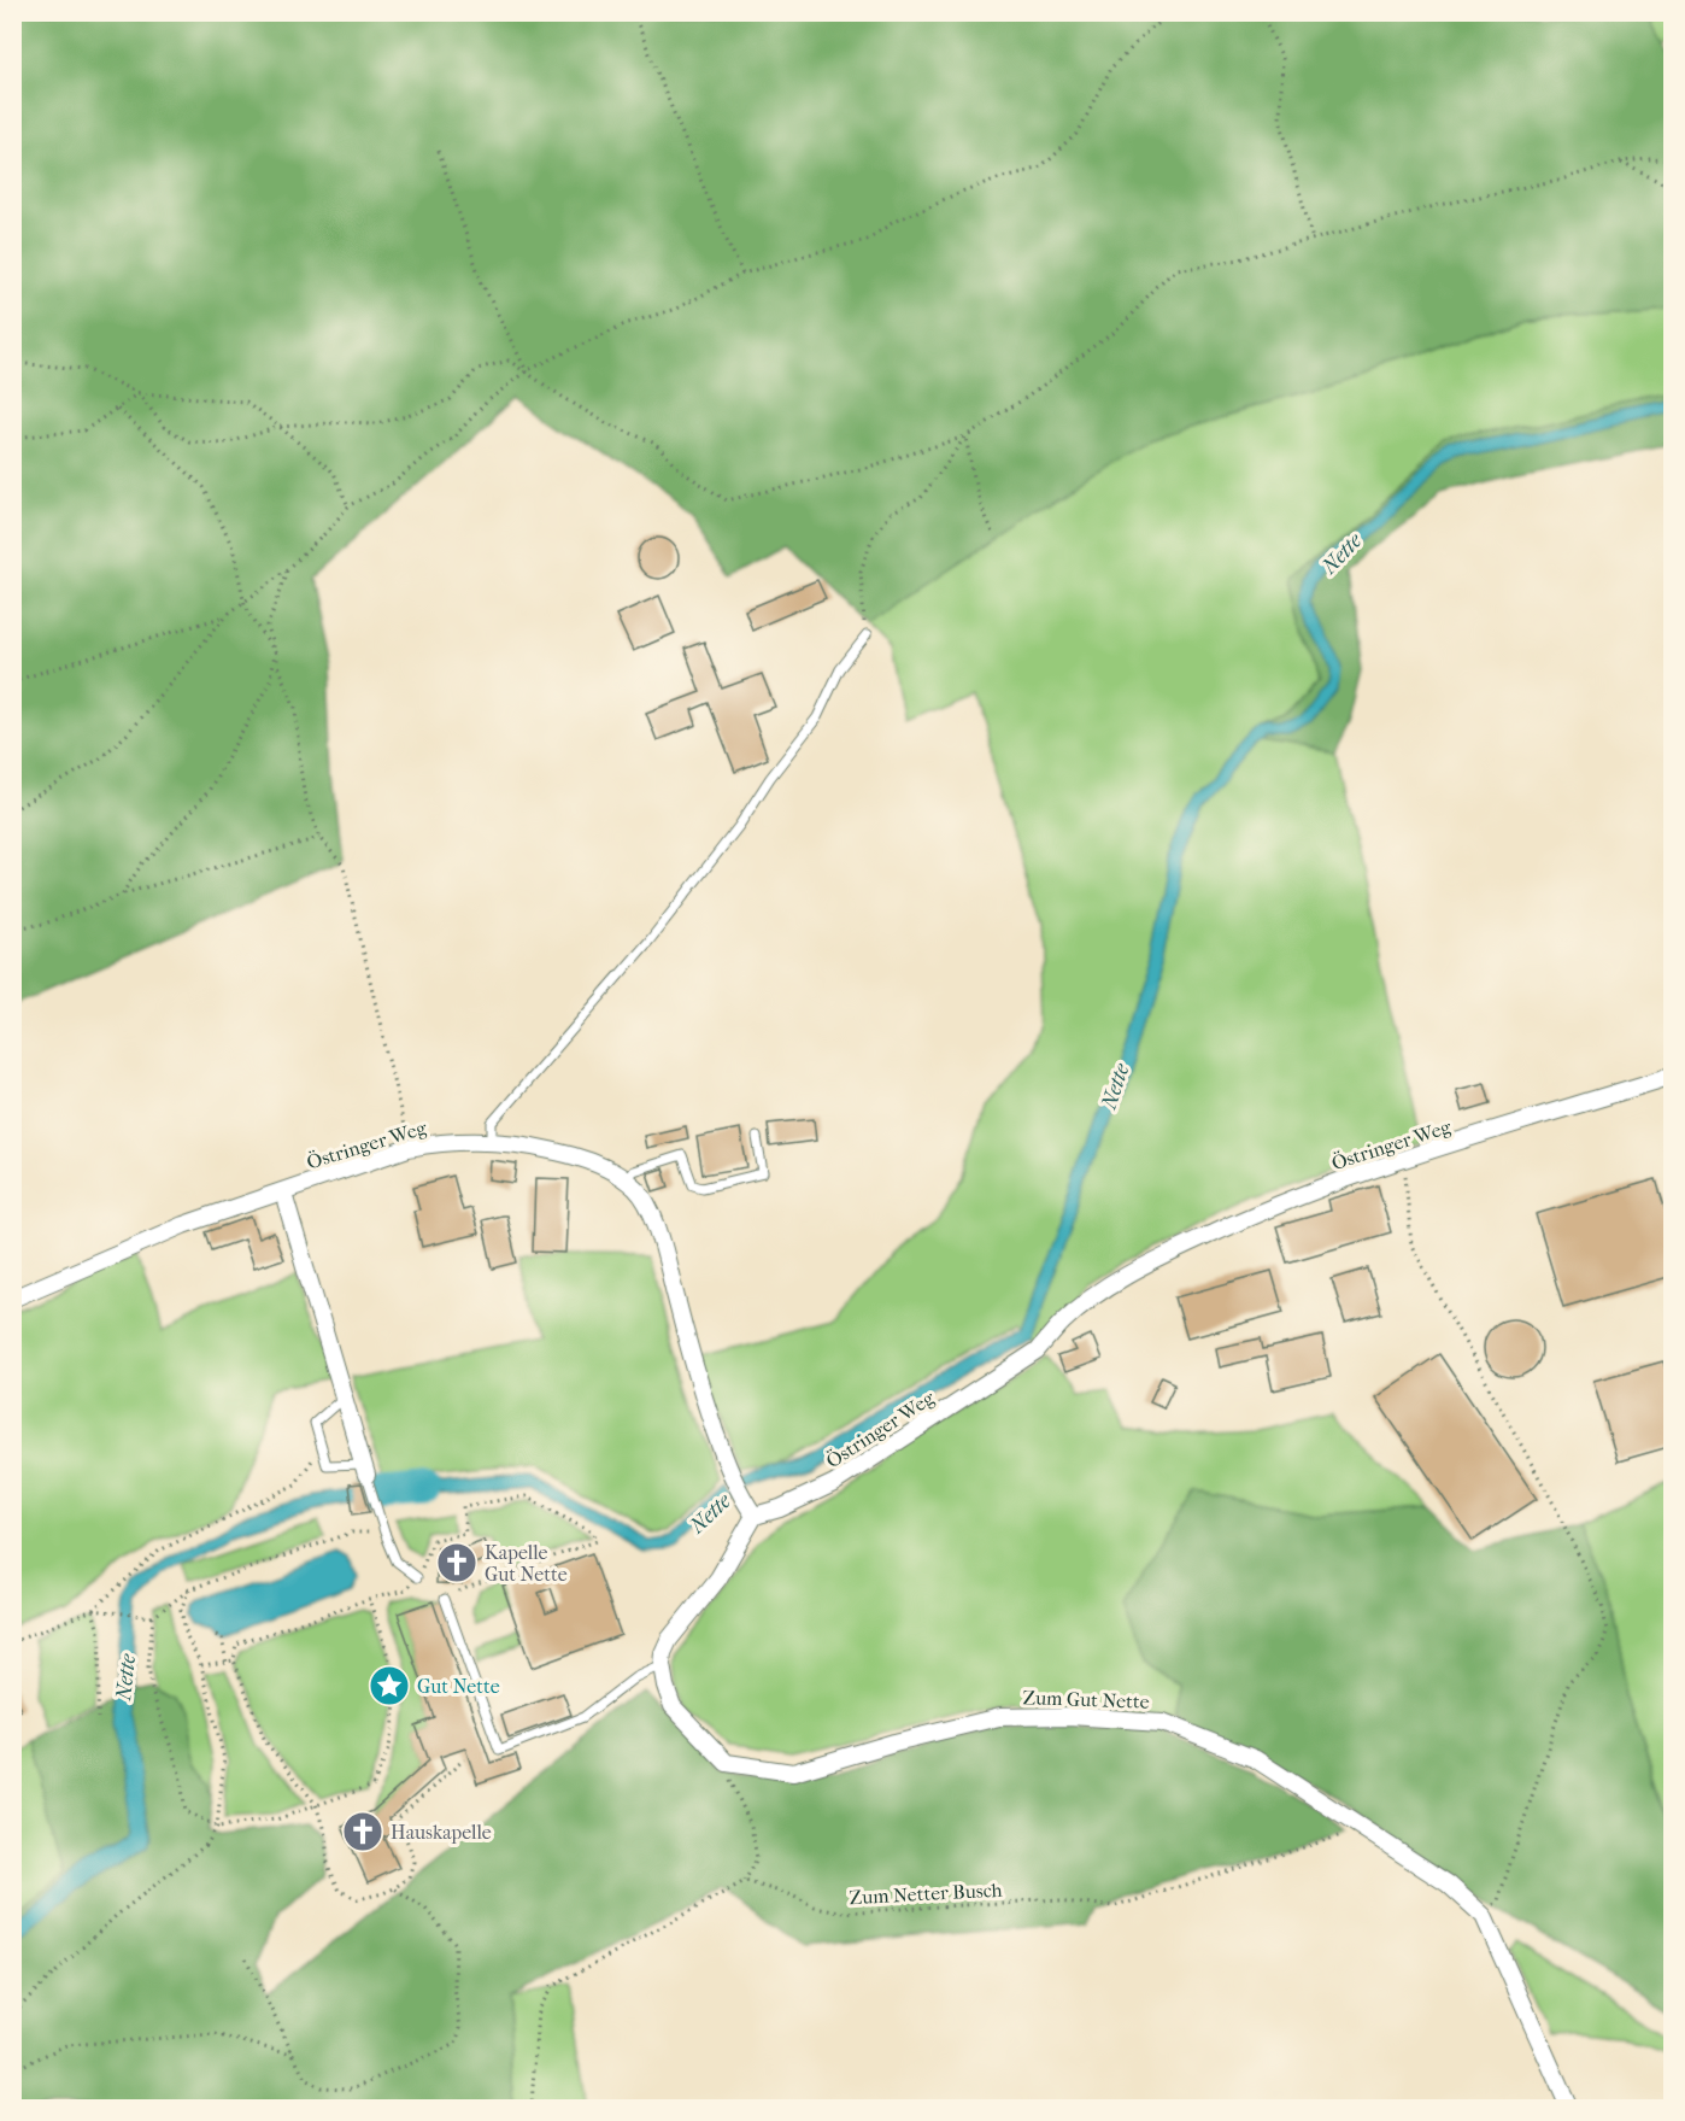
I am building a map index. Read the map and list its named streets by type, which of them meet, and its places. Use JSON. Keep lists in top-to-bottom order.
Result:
{
  "streets": {
    "street": ["Östringer Weg", "Zum Gut Nette"],
    "path": ["Zum Netter Busch"]
  },
  "crossings": [
    ["Zum Gut Nette", "Zum Netter Busch"]
  ],
  "water": ["Nette"],
  "places": {
    "church": ["Kapelle Gut Nette", "Hauskapelle"],
    "place": ["Gut Nette"]
  }
}
